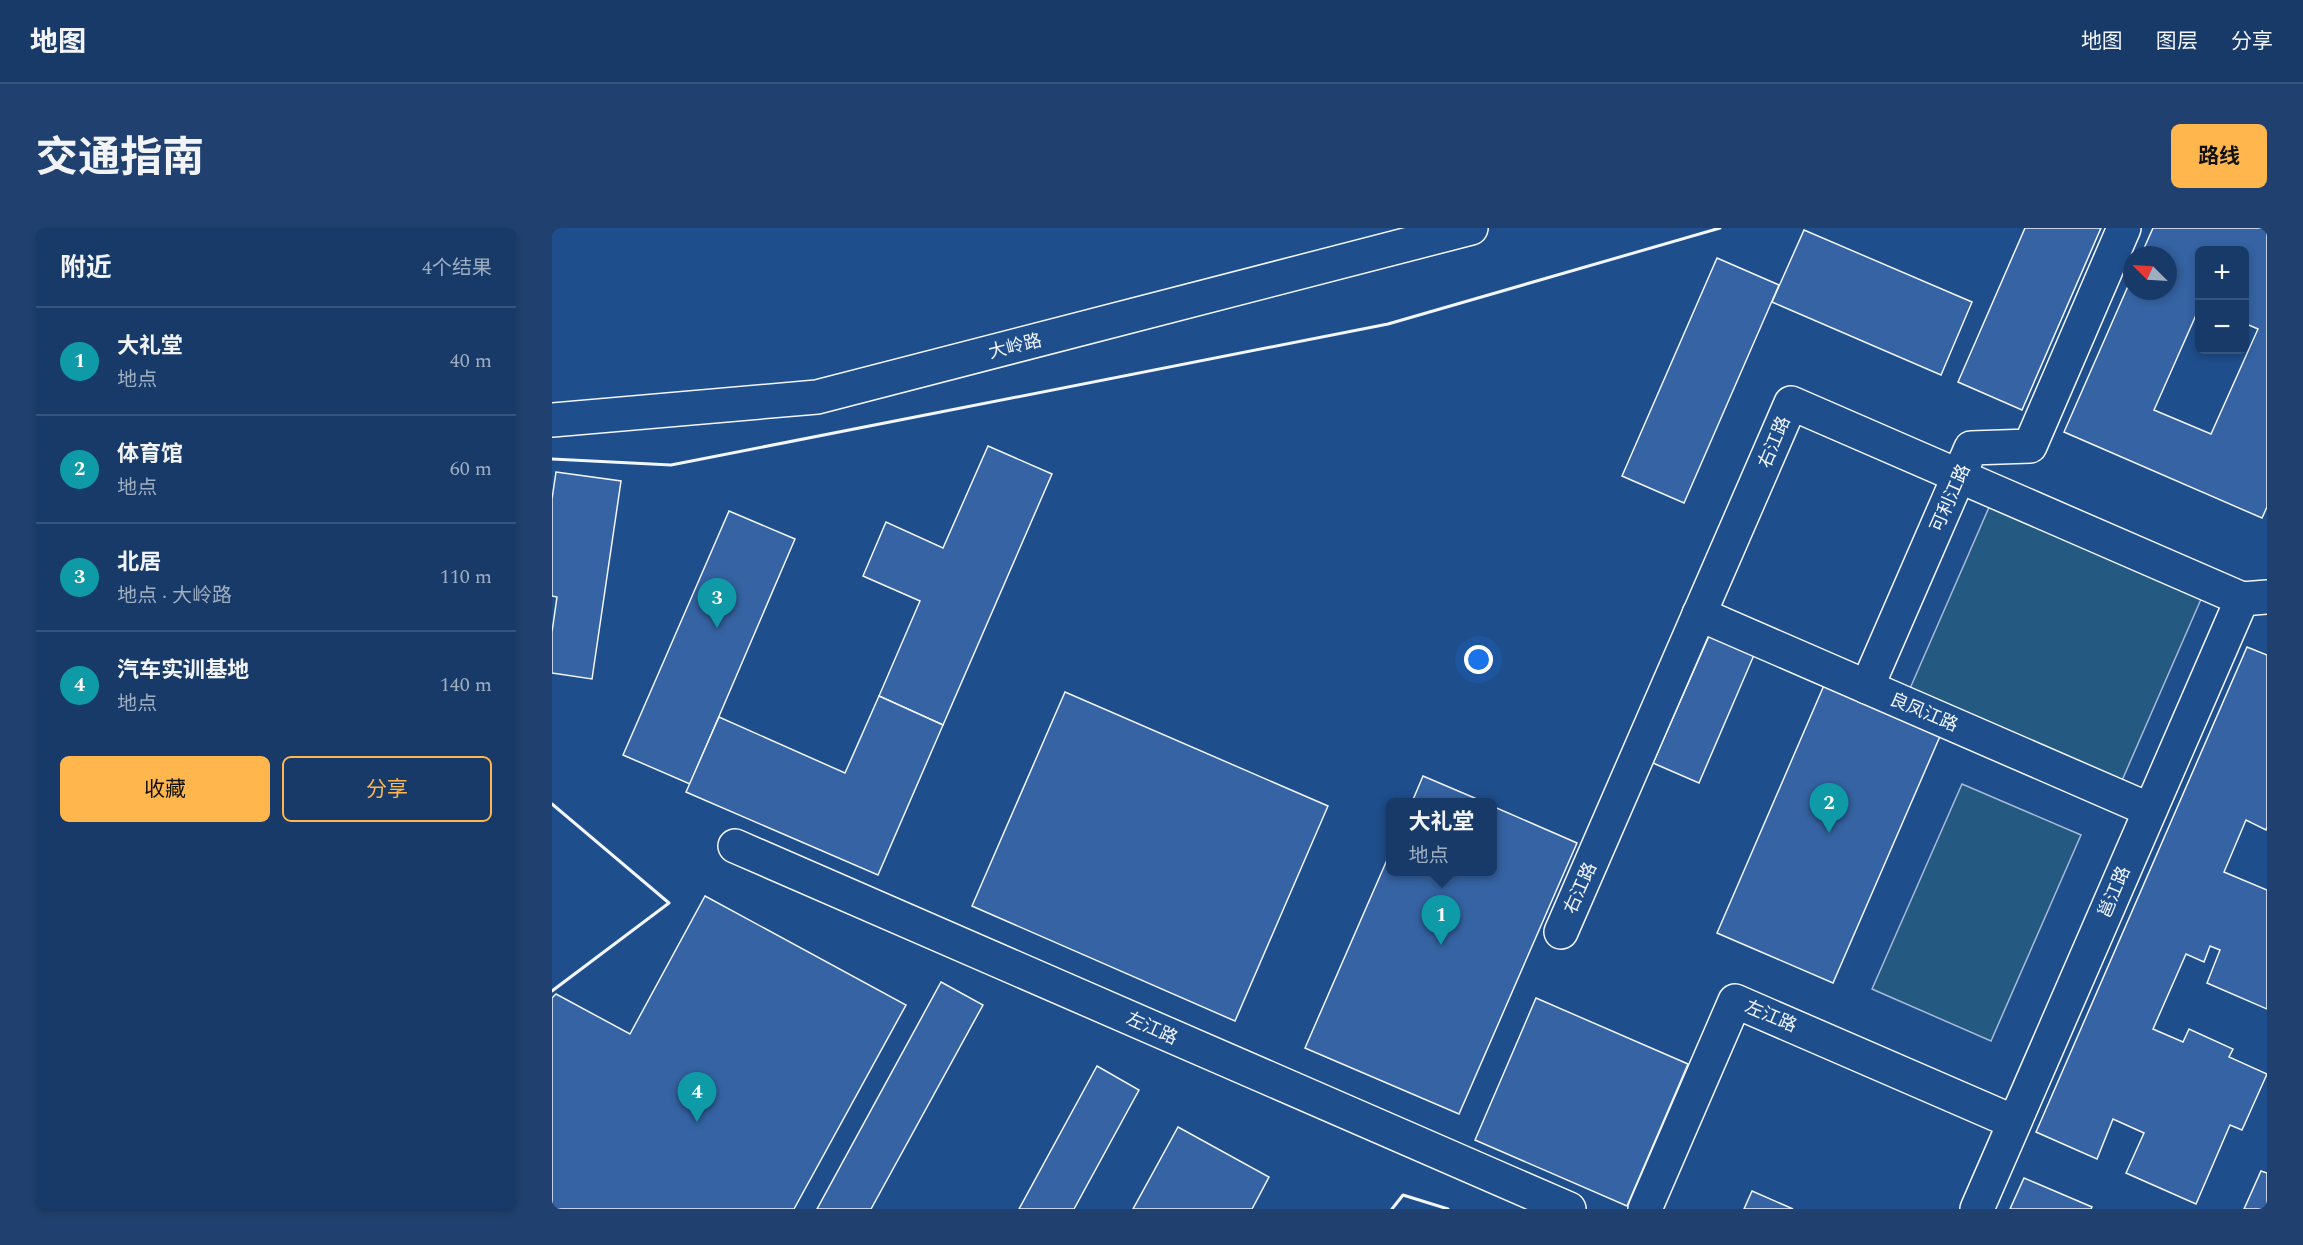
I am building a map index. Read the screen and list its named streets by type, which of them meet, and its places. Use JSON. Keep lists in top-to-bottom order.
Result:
{
  "streets": {
    "street": [
      "大岭路",
      "右江路",
      "可利江路",
      "良凤江路",
      "邕江路",
      "左江路"
    ]
  },
  "crossings": [
    ["右江路", "可利江路"],
    ["右江路", "良凤江路"],
    ["右江路", "邕江路"],
    ["可利江路", "良凤江路"],
    ["良凤江路", "邕江路"],
    ["邕江路", "左江路"]
  ],
  "north": "top left",
  "page": {
    "header": "地图",
    "nav": ["地图", "图层", "分享"],
    "title": "交通指南",
    "buttons": [
      "路线",
      ["收藏", "分享"]
    ],
    "heading": ["附近", "4个结果"],
    "map_buttons": ["+", "−"],
    "list": [
      {
        "mark": "1",
        "name": "大礼堂",
        "note": "地点",
        "value": "40 m"
      },
      {
        "mark": "2",
        "name": "体育馆",
        "note": "地点",
        "value": "60 m"
      },
      {
        "mark": "3",
        "name": "北居",
        "note": "地点 · 大岭路",
        "value": "110 m"
      },
      {
        "mark": "4",
        "name": "汽车实训基地",
        "note": "地点",
        "value": "140 m"
      }
    ],
    "pins": [
      "3",
      "2",
      "1",
      "4"
    ],
    "popup": ["大礼堂", "地点"]
  }
}
